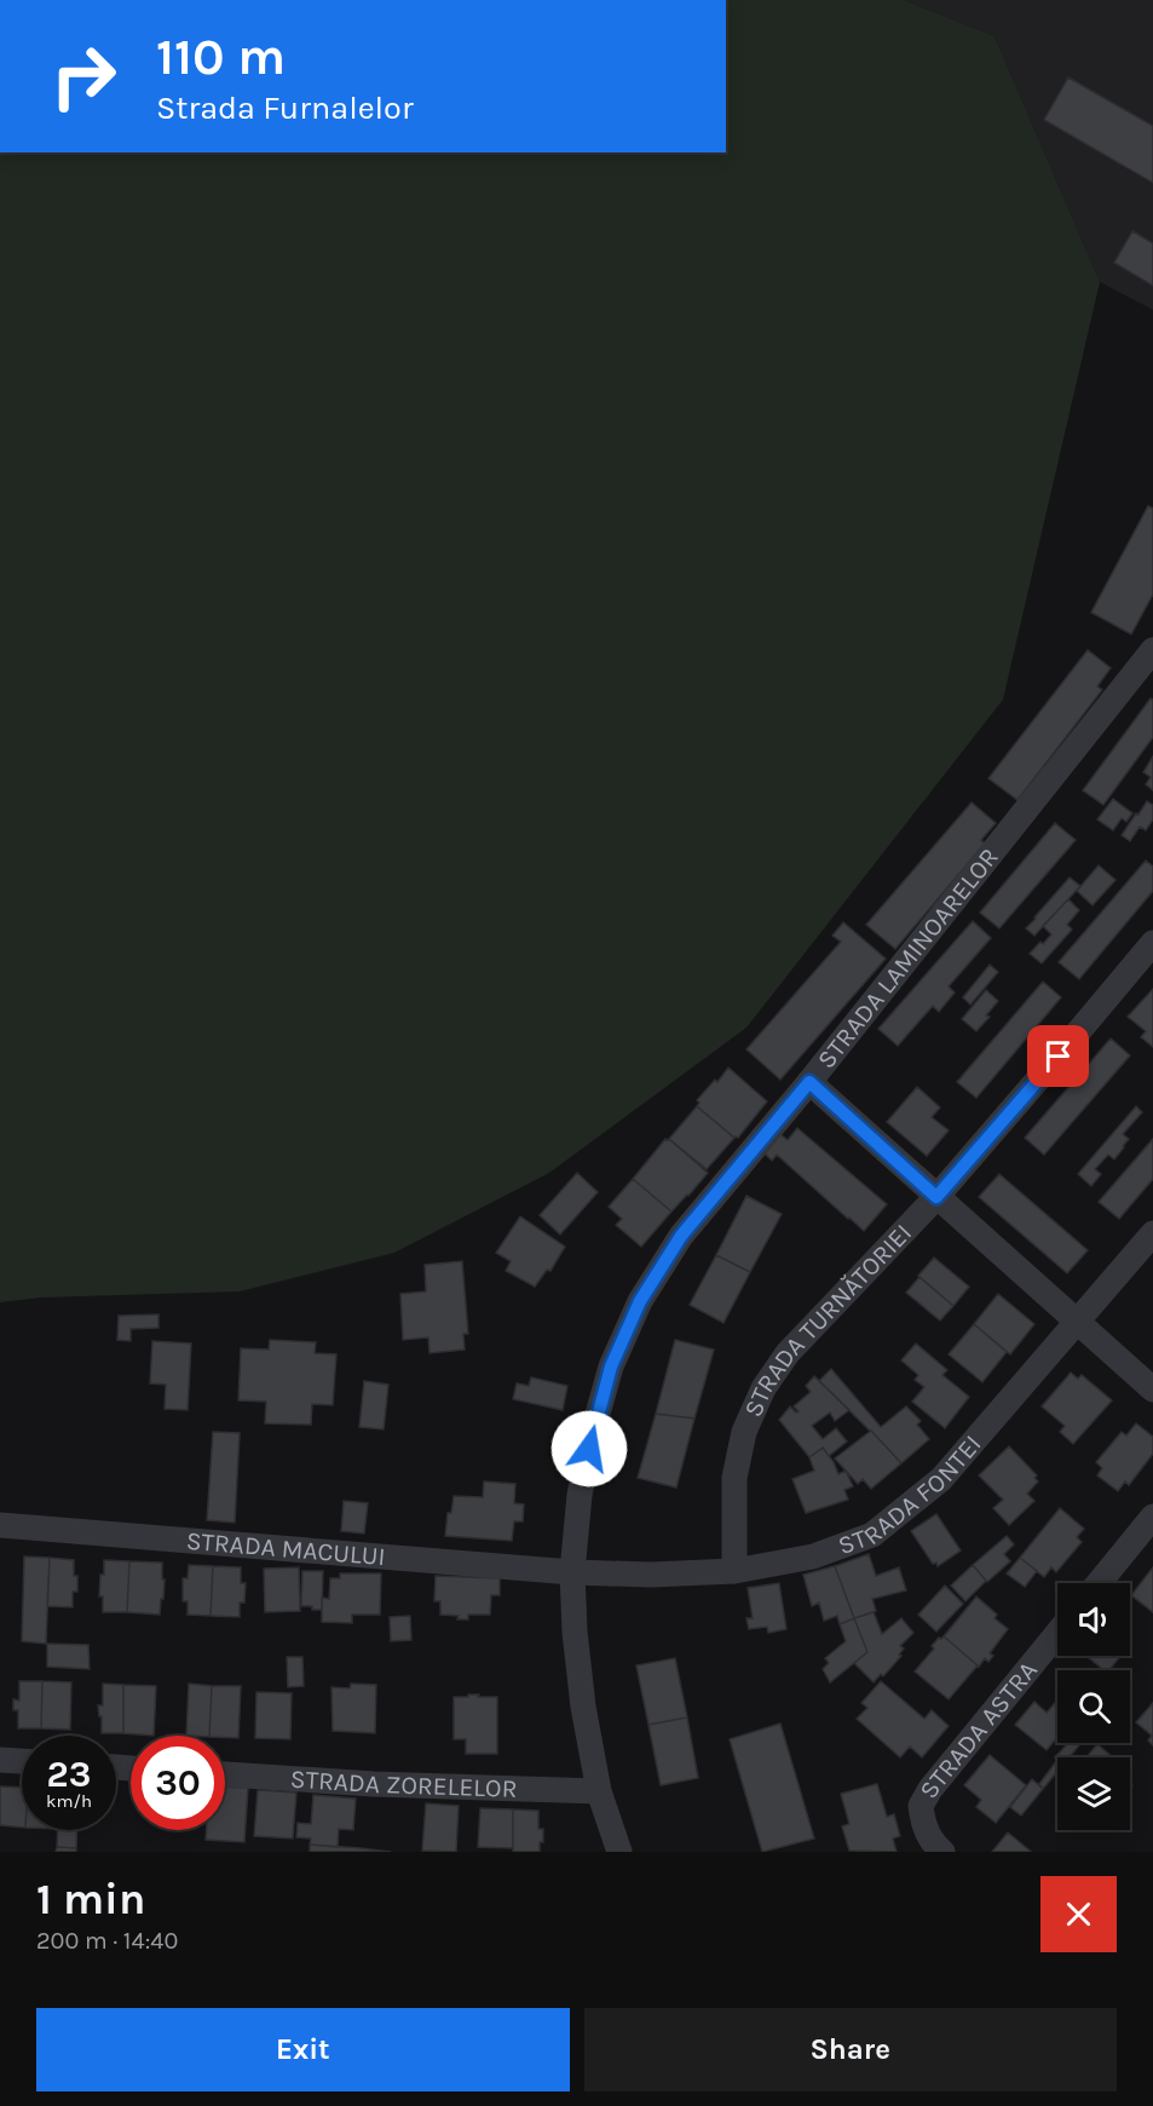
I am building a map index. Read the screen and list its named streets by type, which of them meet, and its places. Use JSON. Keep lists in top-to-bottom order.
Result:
{
  "streets": {
    "street": [
      "STRADA LAMINOARELOR",
      "STRADA TURNĂTORIEI",
      "STRADA FONTEI",
      "STRADA MACULUI",
      "STRADA ASTRA",
      "STRADA ZORELELOR"
    ]
  },
  "crossings": [
    ["STRADA LAMINOARELOR", "STRADA FONTEI"],
    ["STRADA LAMINOARELOR", "STRADA MACULUI"],
    ["STRADA LAMINOARELOR", "STRADA ZORELELOR"],
    ["STRADA TURNĂTORIEI", "STRADA FONTEI"],
    ["STRADA FONTEI", "STRADA MACULUI"]
  ],
  "page": {
    "turn": ["110 m", "Strada Furnalelor"],
    "speed": "23 km/h",
    "limit": "30",
    "heading": ["1 min", "200 m · 14:40"],
    "buttons": ["Exit", "Share"]
  }
}
